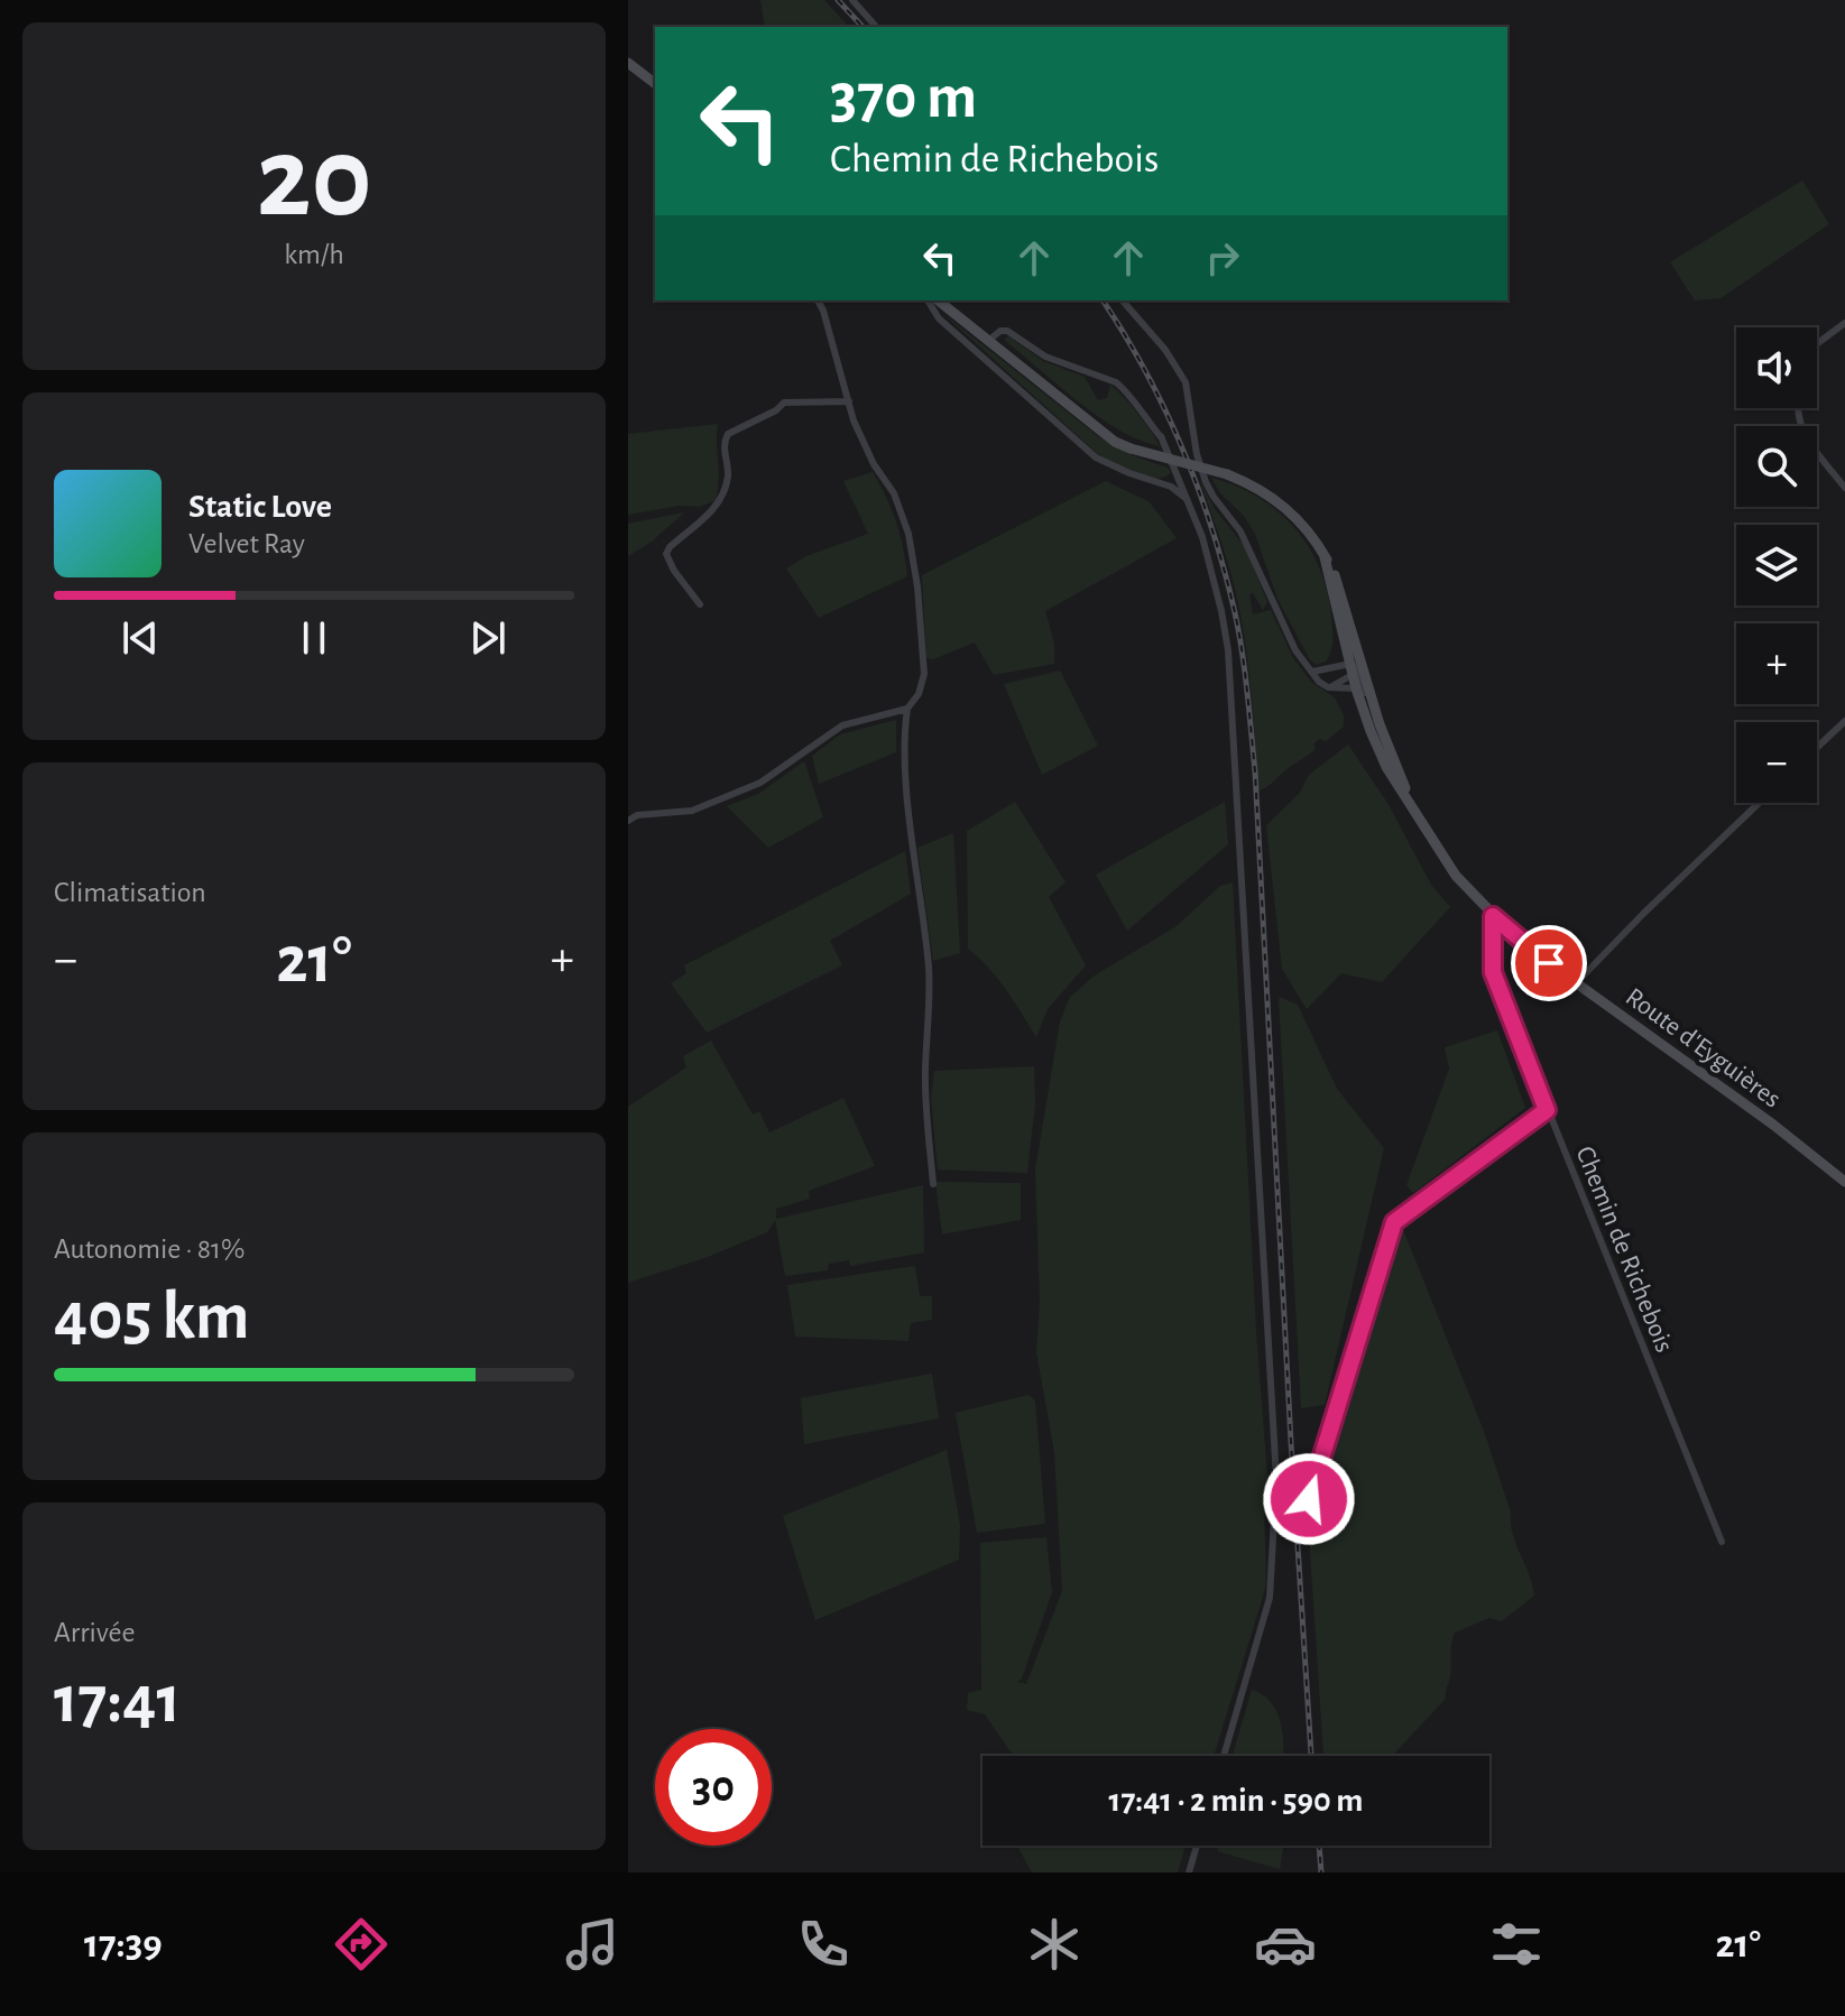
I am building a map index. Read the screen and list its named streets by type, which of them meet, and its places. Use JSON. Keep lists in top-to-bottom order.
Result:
{
  "streets": {
    "main road": ["Route d'Eyguières"],
    "street": ["Chemin de Richebois"]
  },
  "crossings": [
    ["Route d'Eyguières", "Chemin de Richebois"]
  ],
  "page": {
    "tile": [
      ["20", "km/h"],
      "Climatisation",
      ["Autonomie · 81%", "405 km"],
      ["Arrivée", "17:41"]
    ],
    "turn": ["370 m", "Chemin de Richebois"],
    "map_buttons": ["+", "−"],
    "song": ["Static Love", "Velvet Ray"],
    "heat": ["−", "21°", "+"],
    "limit": "30",
    "trip": "17:41 · 2 min · 590 m",
    "tabs": ["17:39", "21°"]
  }
}
